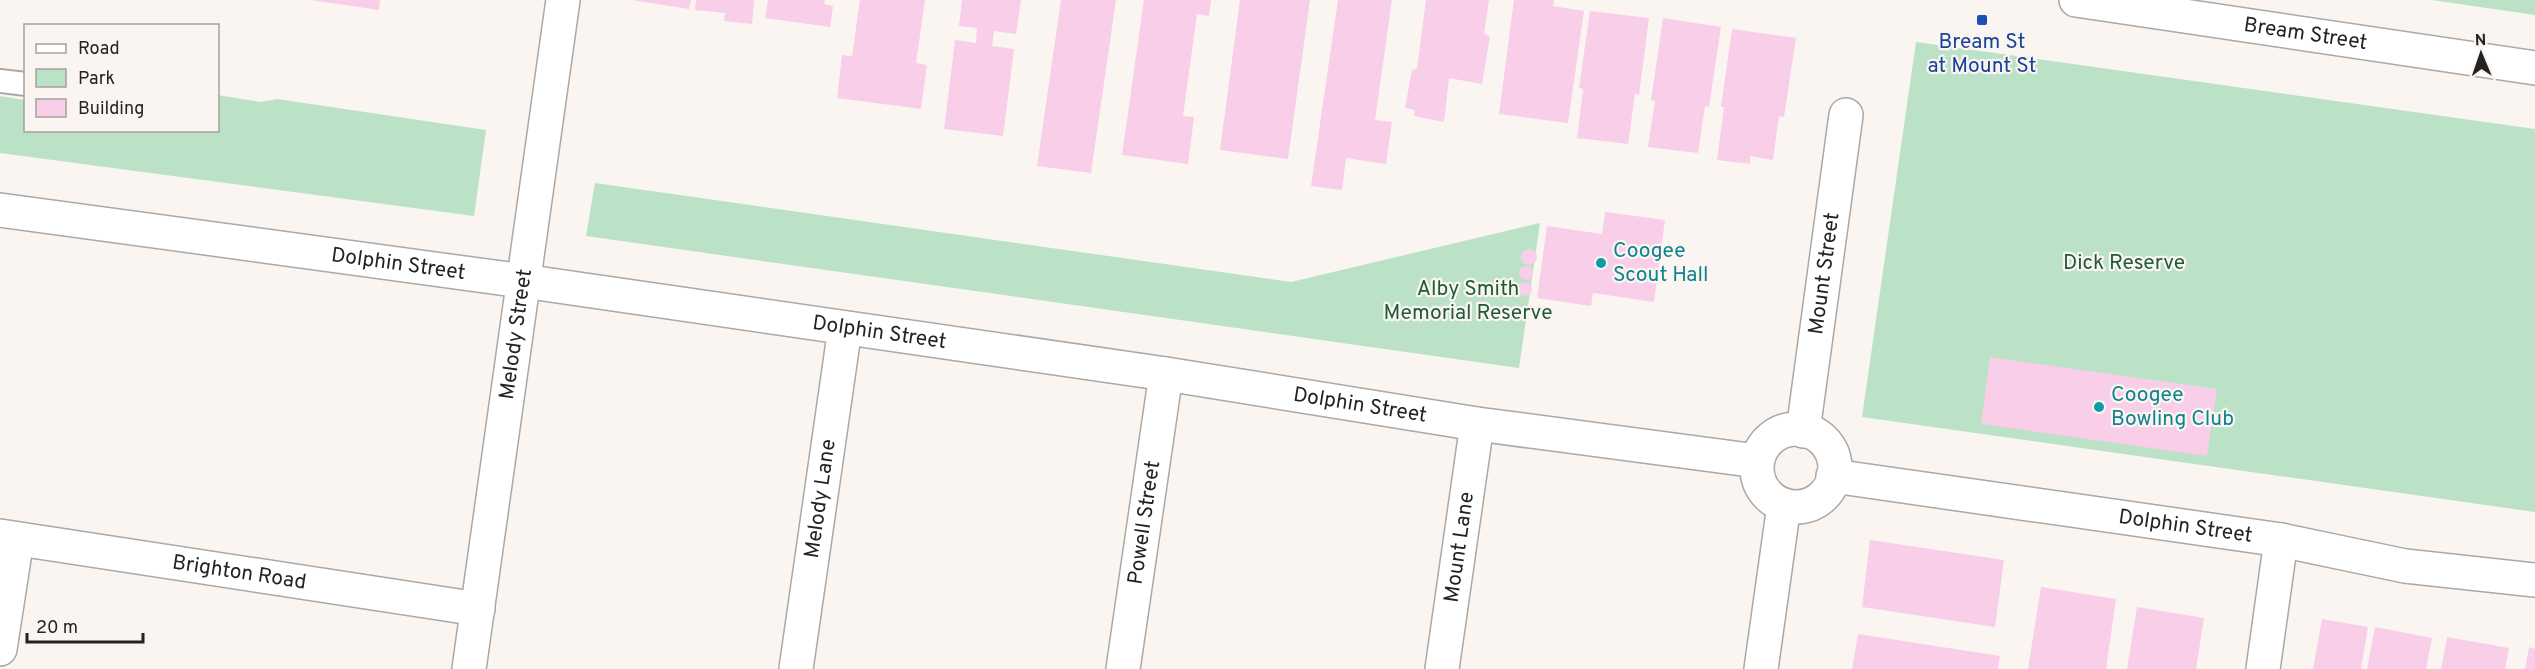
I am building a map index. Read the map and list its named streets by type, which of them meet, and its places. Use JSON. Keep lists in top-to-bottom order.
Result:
{
  "streets": {
    "street": [
      "Bream Street",
      "Dolphin Street",
      "Mount Street",
      "Melody Street",
      "Melody Lane",
      "Powell Street",
      "Mount Lane",
      "Brighton Road"
    ]
  },
  "crossings": [
    ["Dolphin Street", "Mount Street"],
    ["Dolphin Street", "Melody Street"],
    ["Dolphin Street", "Melody Lane"],
    ["Dolphin Street", "Powell Street"],
    ["Dolphin Street", "Mount Lane"],
    ["Melody Street", "Brighton Road"]
  ],
  "parks": ["Dick Reserve", "Alby Smith Memorial Reserve"],
  "places": {
    "transit": ["Bream St at Mount St"],
    "other": ["Coogee Scout Hall", "Coogee Bowling Club"]
  },
  "legend": ["Road", "Park", "Building"],
  "scale_bar": "20 m",
  "north": "top"
}
